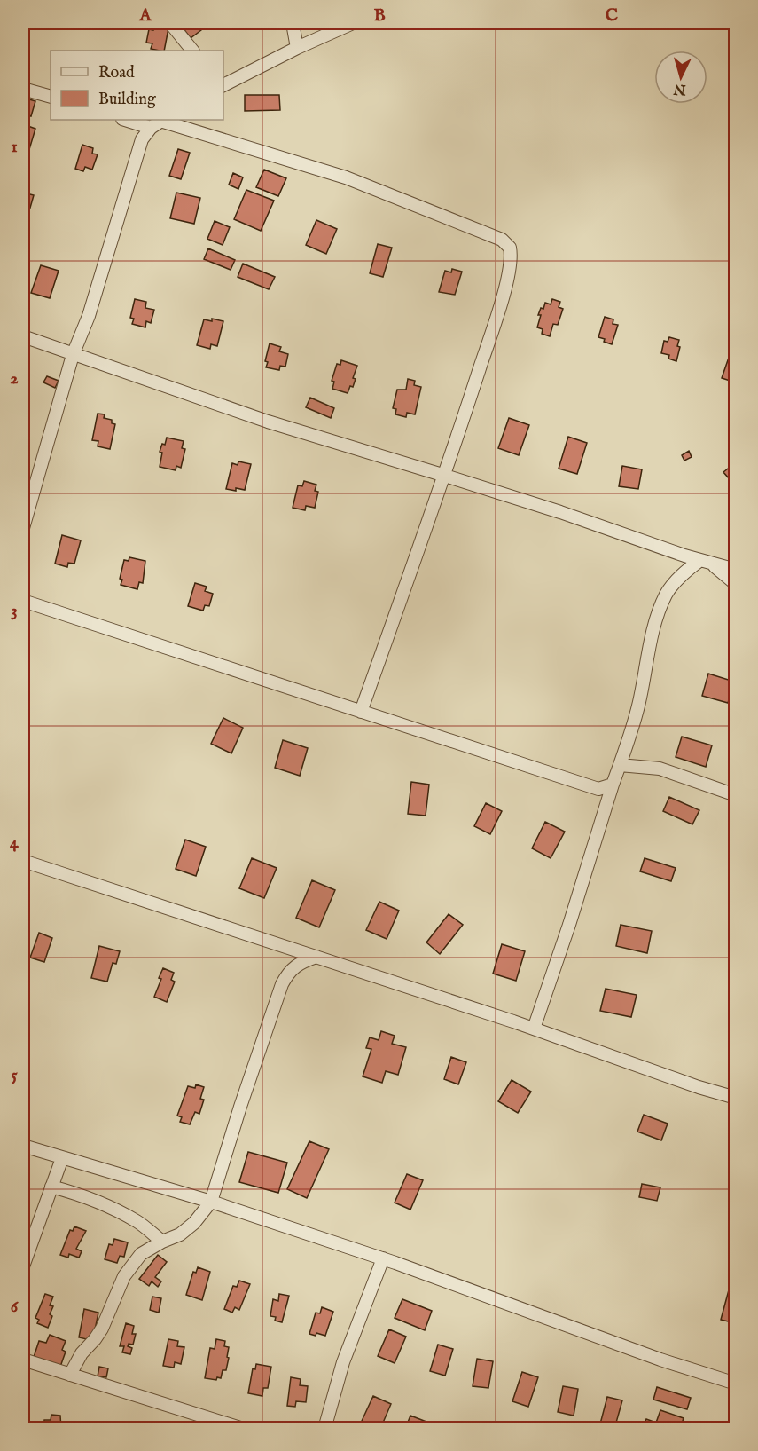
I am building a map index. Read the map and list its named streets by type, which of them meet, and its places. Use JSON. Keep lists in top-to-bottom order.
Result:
{
  "legend": ["Road", "Building"],
  "north": "bottom",
  "grid": {
    "columns": ["A", "B", "C"],
    "rows": [
      "1",
      "2",
      "3",
      "4",
      "5",
      "6"
    ]
  }
}
